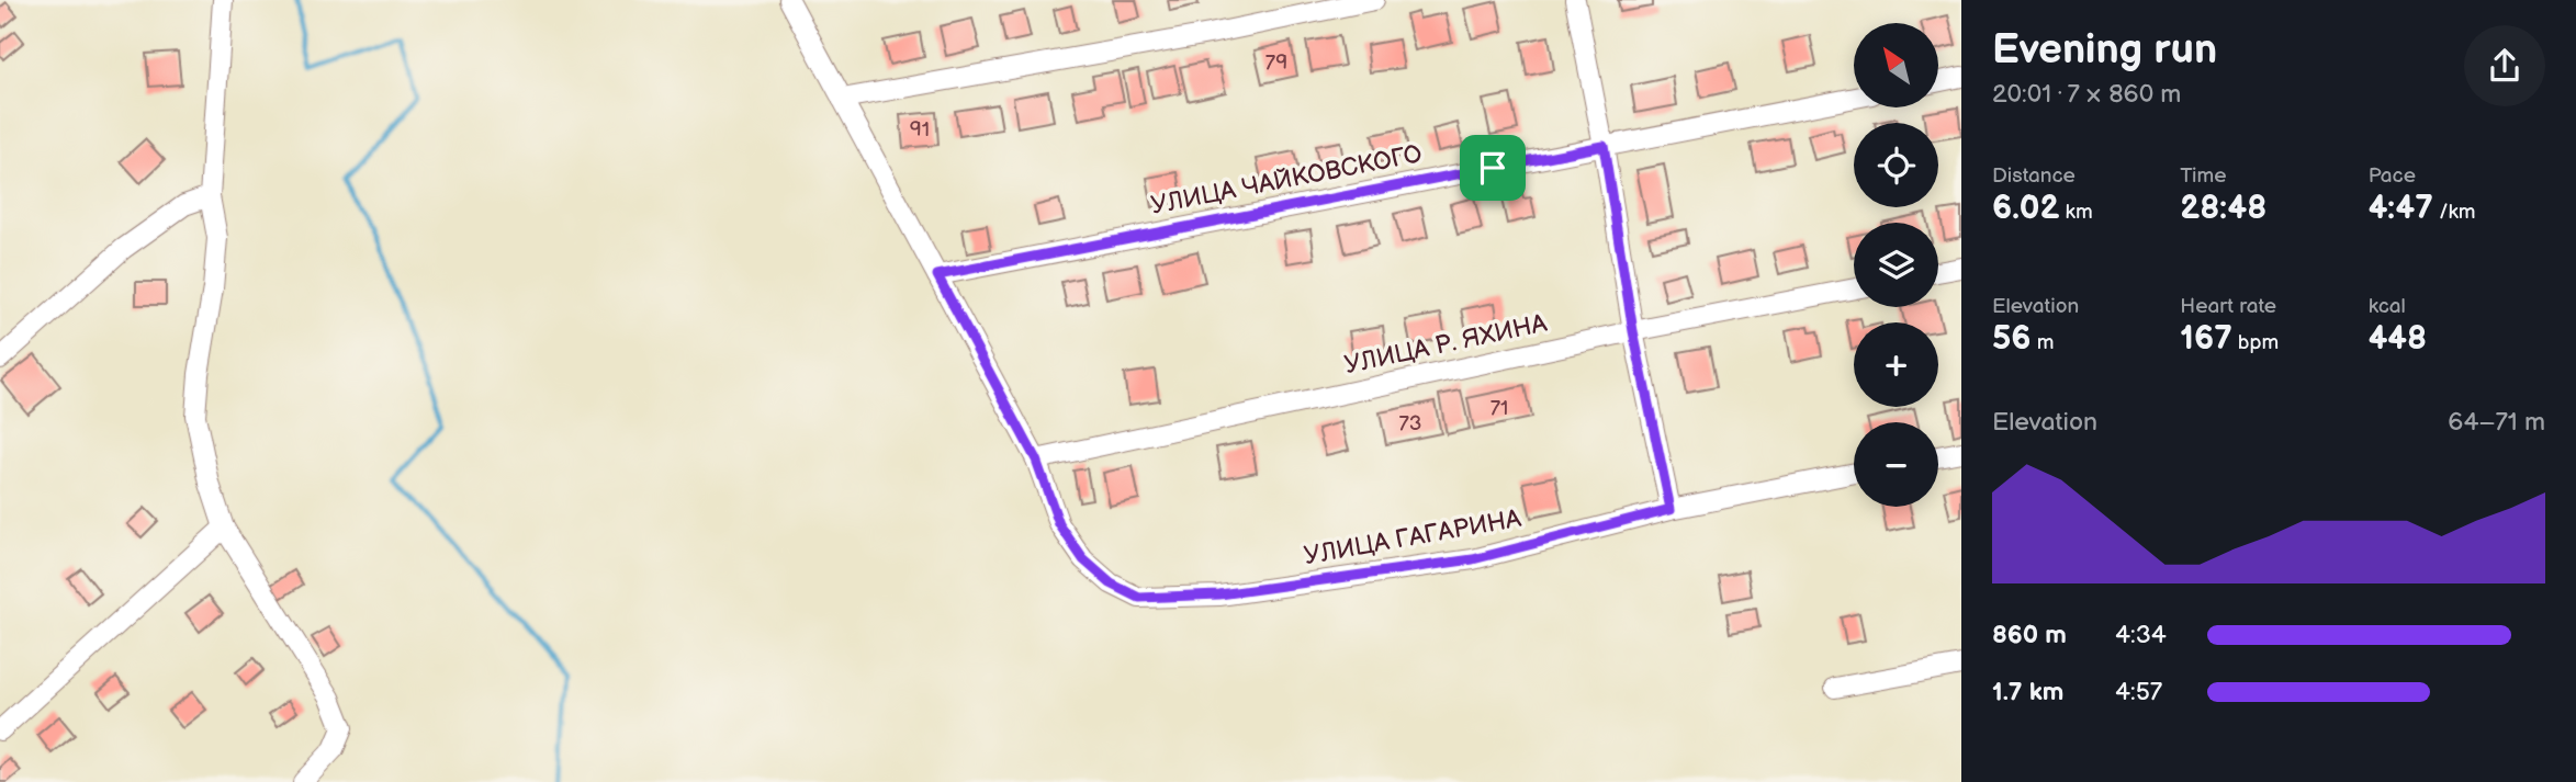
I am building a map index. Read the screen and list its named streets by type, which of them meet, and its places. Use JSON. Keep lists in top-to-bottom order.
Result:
{
  "streets": {
    "street": ["УЛИЦА ЧАЙКОВСКОГО", "УЛИЦА Р. ЯХИНА", "УЛИЦА ГАГАРИНА"]
  },
  "crossings": [
    ["УЛИЦА ЧАЙКОВСКОГО", "УЛИЦА ГАГАРИНА"],
    ["УЛИЦА Р. ЯХИНА", "УЛИЦА ГАГАРИНА"]
  ],
  "house_numbers": [
    "79",
    "91",
    "71",
    "73"
  ],
  "north": "top left",
  "page": {
    "heading": ["Evening run", "20:01 · 7 × 860 m"],
    "map_buttons": ["+", "−"],
    "stats": [
      ["Distance", "6.02 km"],
      ["Time", "28:48"],
      ["Pace", "4:47 /km"],
      ["Elevation", "56 m"],
      ["Heart rate", "167 bpm"],
      ["kcal", "448"]
    ],
    "chart": ["Elevation", "64–71 m"],
    "list": [
      {
        "name": "860 m",
        "note": "4:34"
      },
      {
        "name": "1.7 km",
        "note": "4:57"
      }
    ]
  }
}
